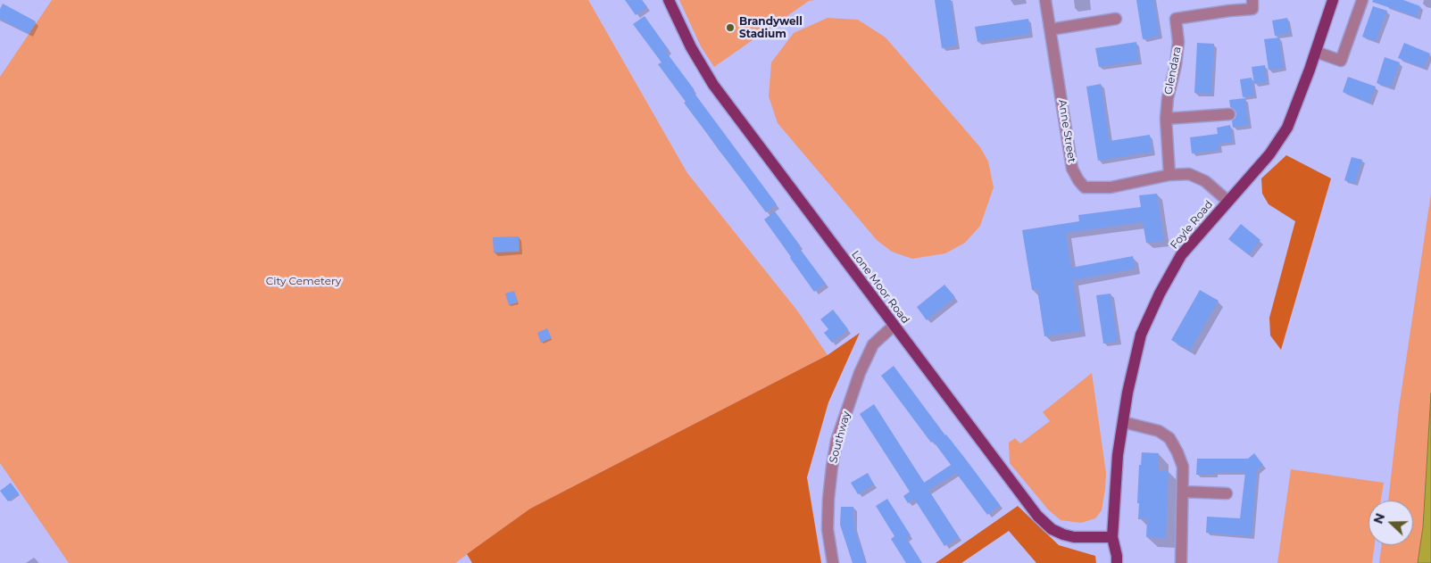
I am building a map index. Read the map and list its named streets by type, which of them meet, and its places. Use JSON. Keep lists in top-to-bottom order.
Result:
{
  "streets": {
    "main road": ["Foyle Road", "Lone Moor Road"],
    "street": ["Glendara", "Anne Street", "Southway"]
  },
  "crossings": [
    ["Glendara", "Anne Street"],
    ["Anne Street", "Foyle Road"],
    ["Foyle Road", "Lone Moor Road"],
    ["Lone Moor Road", "Southway"]
  ],
  "parks": ["City Cemetery"],
  "places": ["Brandywell Stadium"],
  "north": "left"
}
